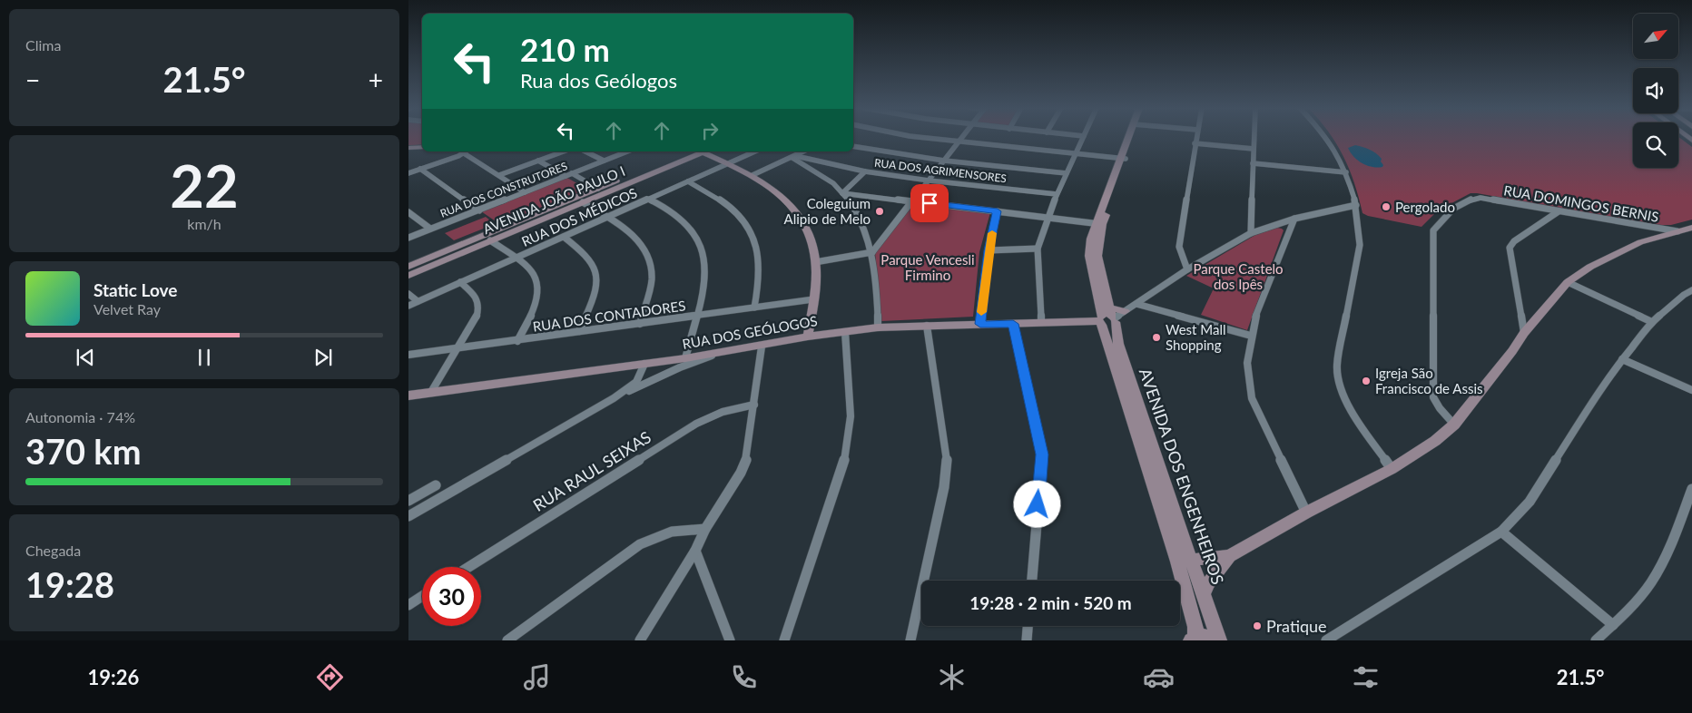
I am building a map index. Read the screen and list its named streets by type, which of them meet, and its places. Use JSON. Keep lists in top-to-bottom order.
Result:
{
  "streets": {
    "street": [
      "RUA DOS AGRIMENSORES",
      "RUA DOS CONSTRUTORES",
      "AVENIDA JOÃO PAULO I",
      "RUA DOMINGOS BERNIS",
      "RUA DOS MÉDICOS",
      "RUA DOS CONTADORES",
      "RUA DOS GEÓLOGOS",
      "RUA RAUL SEIXAS",
      "AVENIDA DOS ENGENHEIROS"
    ]
  },
  "crossings": [
    ["RUA DOS GEÓLOGOS", "AVENIDA DOS ENGENHEIROS"]
  ],
  "parks": ["Parque Vencesli Firmino", "Parque Castelo dos Ipês"],
  "places": [
    "Pergolado",
    "Coleguium Alipio de Melo",
    "West Mall Shopping",
    "Igreja São Francisco de Assis",
    "Pratique"
  ],
  "north": "top right",
  "page": {
    "tile": [
      "Clima",
      ["22", "km/h"],
      ["Autonomia · 74%", "370 km"],
      ["Chegada", "19:28"]
    ],
    "turn": ["210 m", "Rua dos Geólogos"],
    "heat": ["−", "21.5°", "+"],
    "song": ["Static Love", "Velvet Ray"],
    "limit": "30",
    "trip": "19:28 · 2 min · 520 m",
    "tabs": ["19:26", "21.5°"]
  }
}
